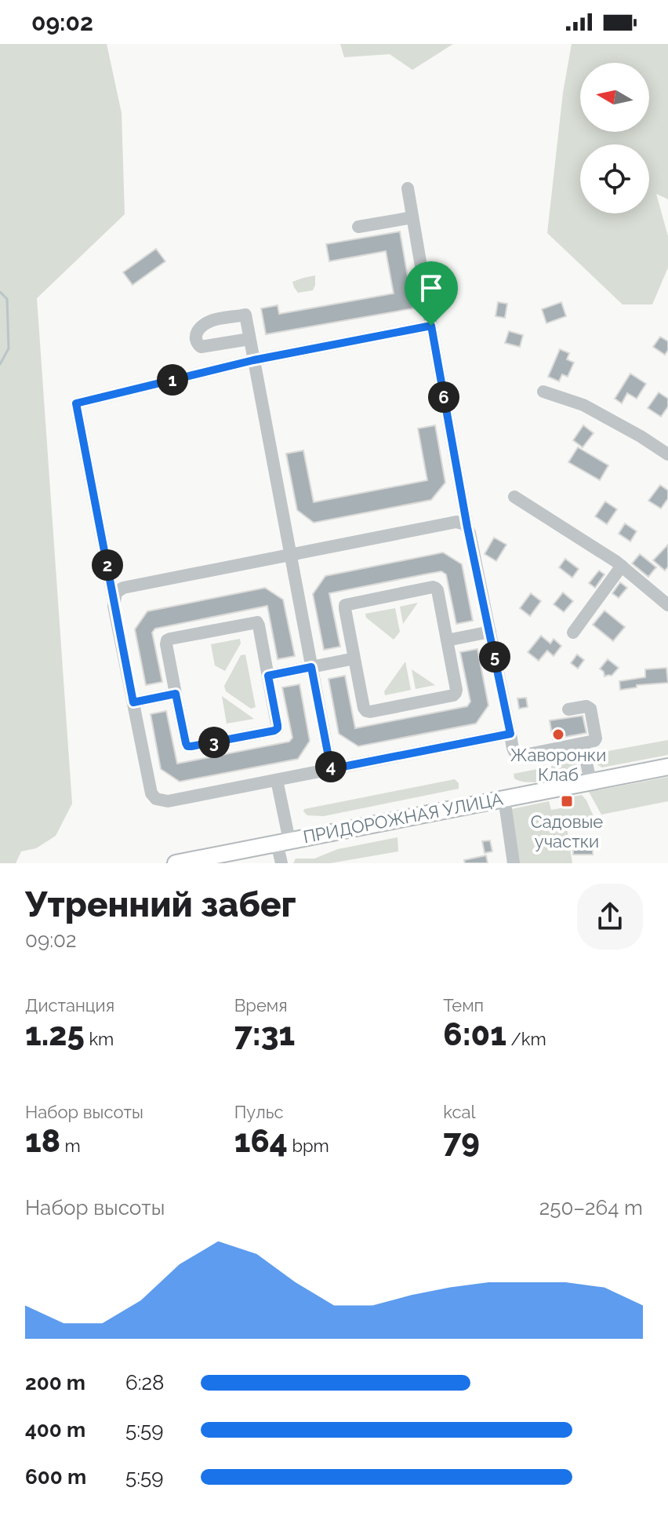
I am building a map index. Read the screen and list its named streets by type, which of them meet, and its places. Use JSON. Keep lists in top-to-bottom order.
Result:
{
  "streets": {
    "main road": ["ПРИДОРОЖНАЯ УЛИЦА"]
  },
  "places": {
    "other": ["Жаворонки Клаб"],
    "transit": ["Садовые участки"]
  },
  "north": "left",
  "page": {
    "status": "09:02",
    "pins": [
      "1",
      "6",
      "2",
      "5",
      "3",
      "4"
    ],
    "heading": ["Утренний забег", "09:02"],
    "stats": [
      ["Дистанция", "1.25 km"],
      ["Время", "7:31"],
      ["Темп", "6:01 /km"],
      ["Набор высоты", "18 m"],
      ["Пульс", "164 bpm"],
      ["kcal", "79"]
    ],
    "chart": ["Набор высоты", "250–264 m"],
    "list": [
      {
        "name": "200 m",
        "note": "6:28"
      },
      {
        "name": "400 m",
        "note": "5:59"
      },
      {
        "name": "600 m",
        "note": "5:59"
      }
    ]
  }
}
